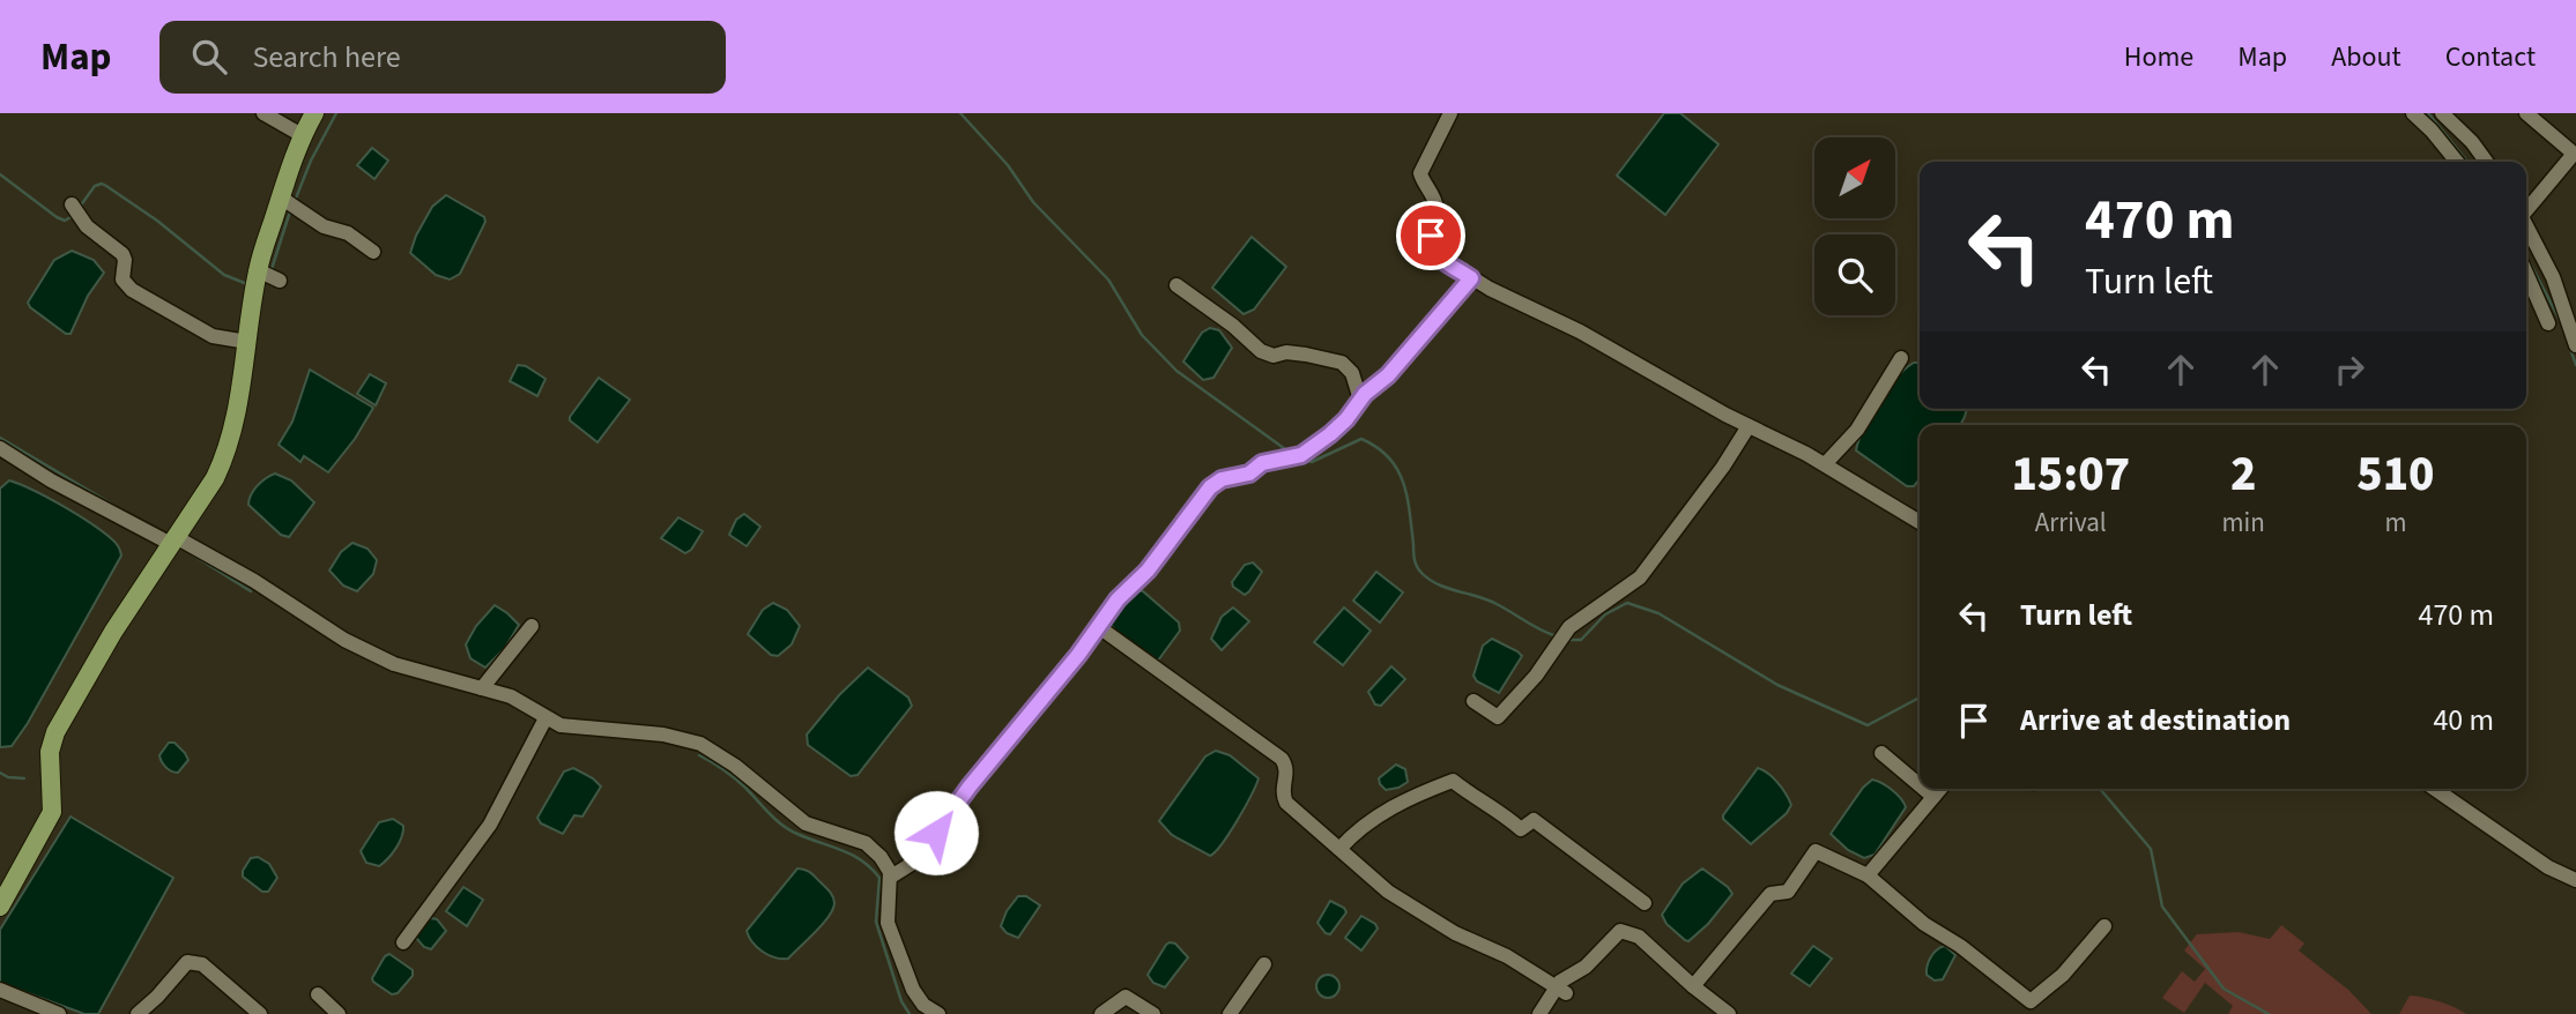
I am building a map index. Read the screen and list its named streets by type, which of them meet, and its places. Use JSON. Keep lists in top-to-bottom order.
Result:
{
  "north": "top right",
  "page": {
    "header": "Map",
    "search": "Search here",
    "nav": [
      "Home",
      "Map",
      "About",
      "Contact"
    ],
    "turn": ["470 m", "Turn left"],
    "eta": [
      "15:07",
      "Arrival",
      "2",
      "min",
      "510",
      "m"
    ],
    "list": [
      {
        "name": "Turn left",
        "value": "470 m"
      },
      {
        "name": "Arrive at destination",
        "value": "40 m"
      }
    ]
  }
}
